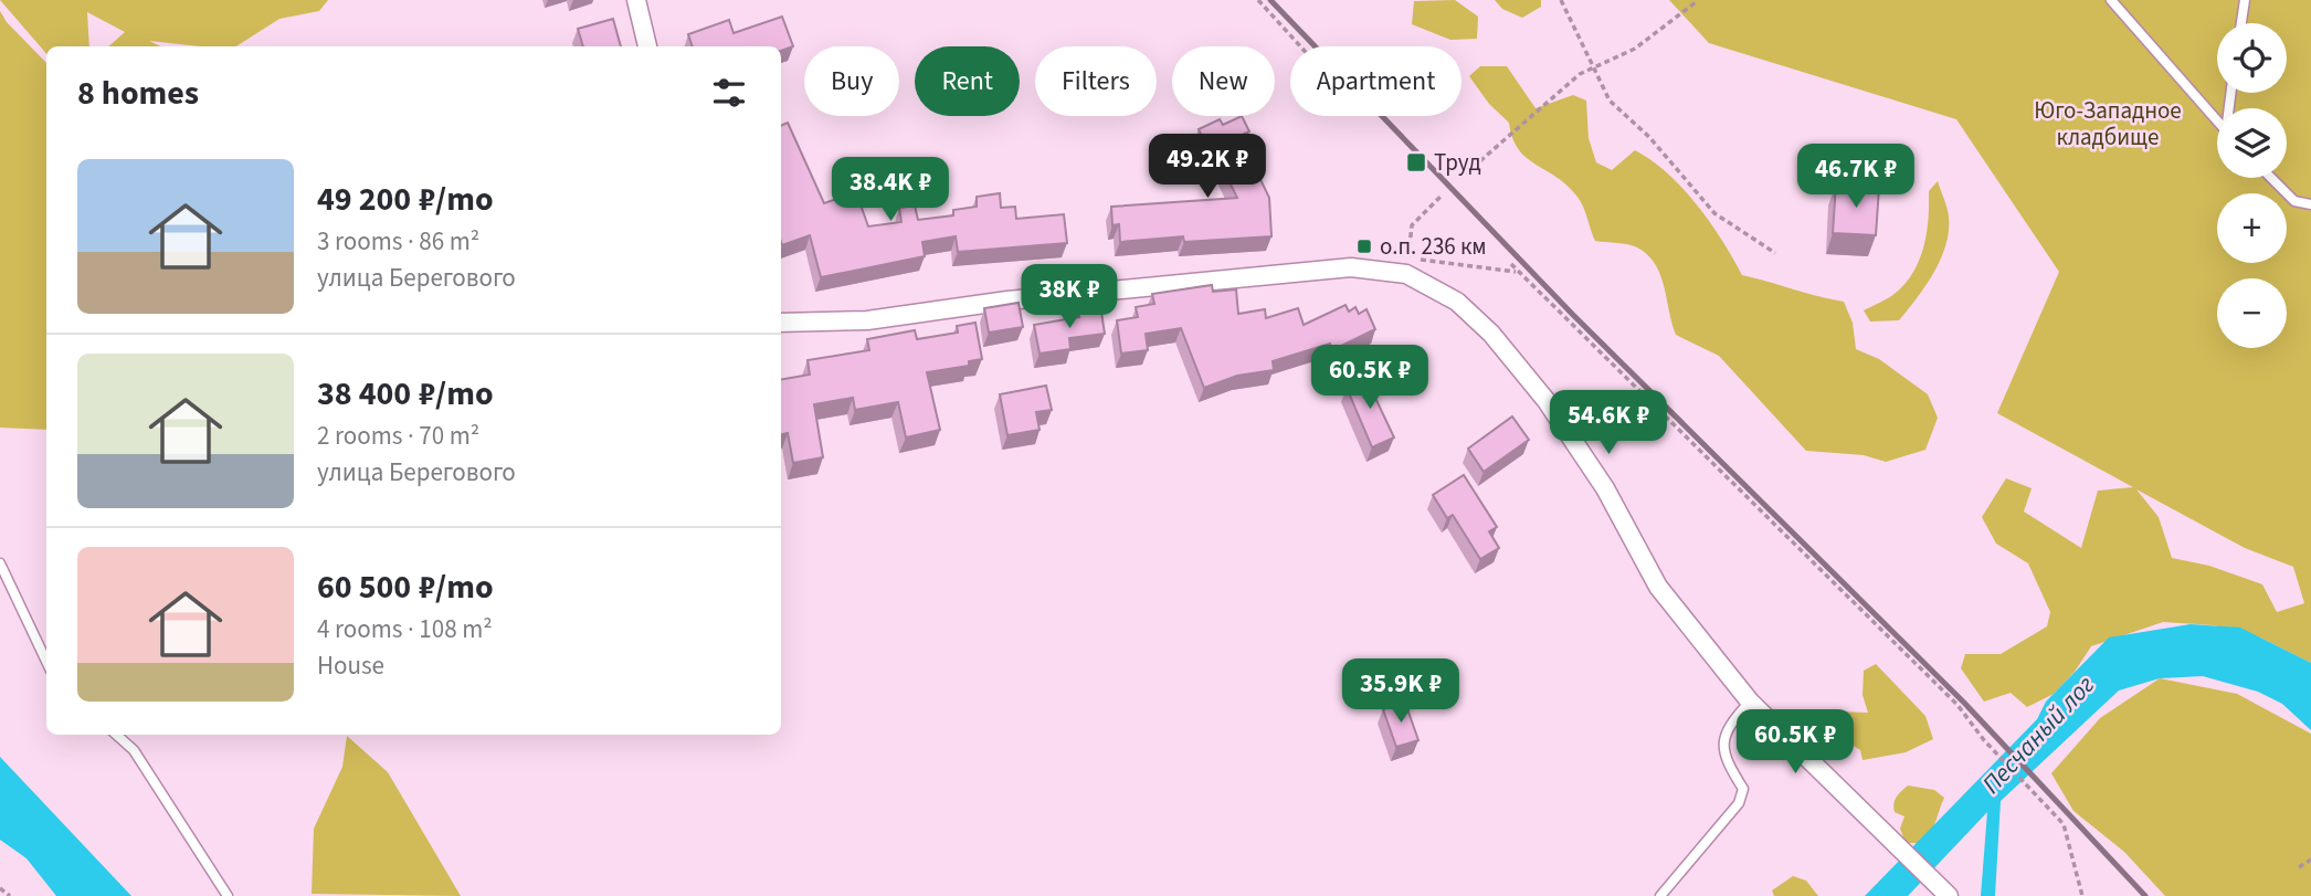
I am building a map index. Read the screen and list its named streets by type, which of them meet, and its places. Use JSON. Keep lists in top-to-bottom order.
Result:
{
  "water": ["Песчаный лог"],
  "parks": ["Юго-Западное кладбище"],
  "places": {
    "transit": ["Труд", "о.п. 236 км"]
  },
  "page": {
    "map_buttons": ["+", "−"],
    "chip": [
      "Buy",
      "Rent",
      "Filters",
      "New",
      "Apartment"
    ],
    "heading": "8 homes",
    "price": [
      "49.2K ₽",
      "46.7K ₽",
      "38.4K ₽",
      "38K ₽",
      "60.5K ₽",
      "54.6K ₽",
      "35.9K ₽",
      "60.5K ₽"
    ],
    "list": [
      {
        "name": "49 200 ₽/mo",
        "note": "3 rooms · 86 m² · улица Берегового"
      },
      {
        "name": "38 400 ₽/mo",
        "note": "2 rooms · 70 m² · улица Берегового"
      },
      {
        "name": "60 500 ₽/mo",
        "note": "4 rooms · 108 m² · House"
      }
    ]
  }
}
